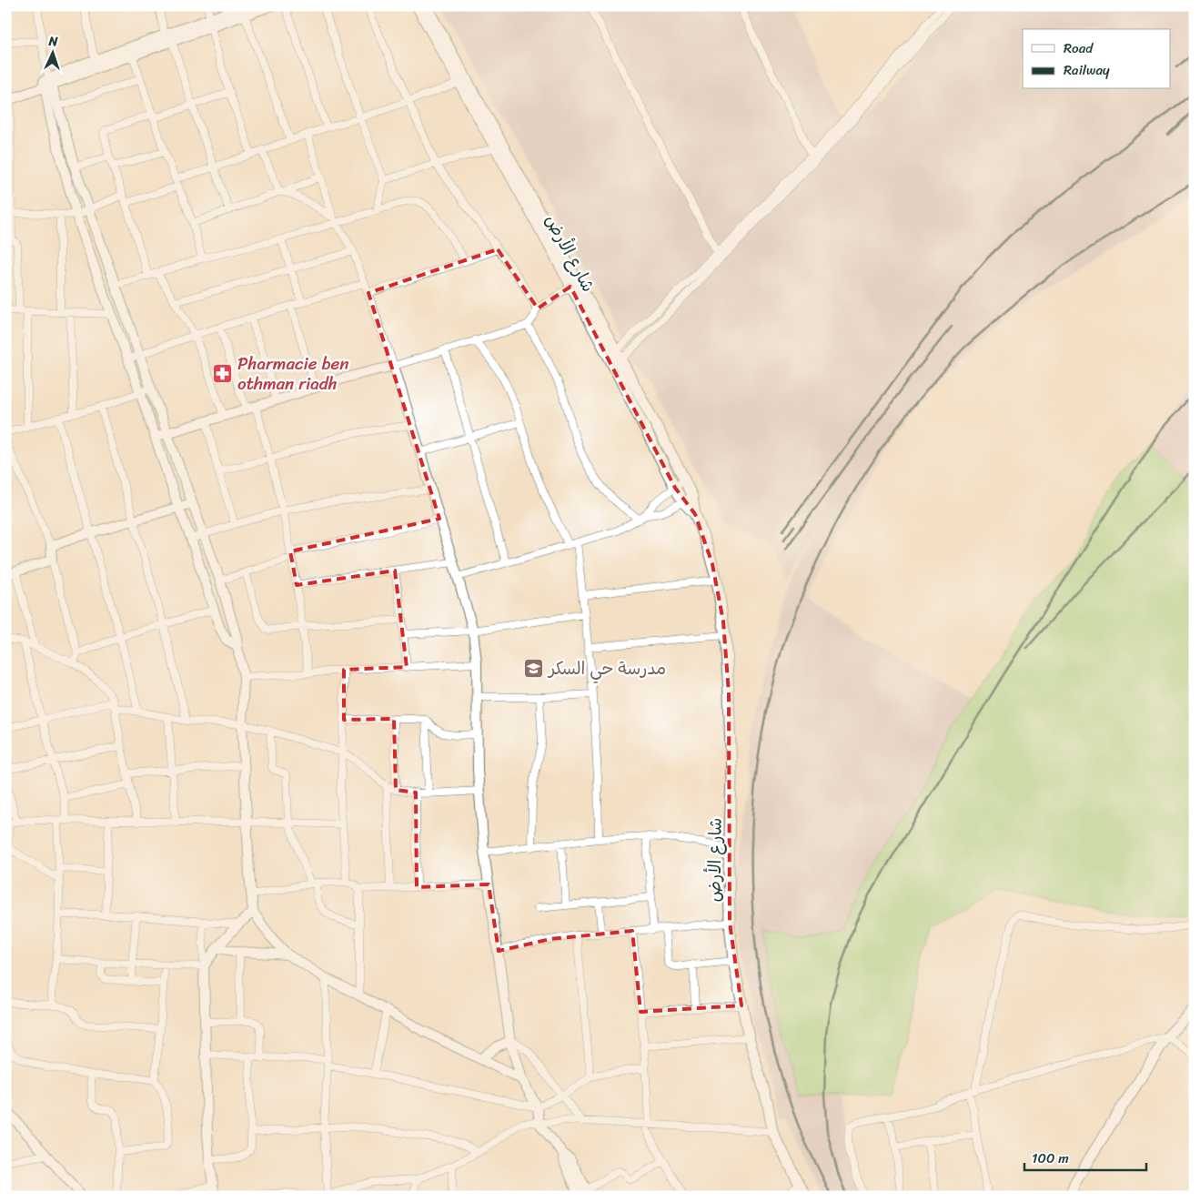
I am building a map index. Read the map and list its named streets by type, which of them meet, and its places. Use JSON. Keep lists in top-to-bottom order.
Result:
{
  "streets": {
    "main road": ["شارع الأرض"]
  },
  "places": {
    "pharmacy": ["Pharmacie ben othman riadh"],
    "school or university": ["مدرسة حي السكر"]
  },
  "legend": ["Road", "Railway"],
  "scale_bar": "100 m",
  "north": "top"
}
